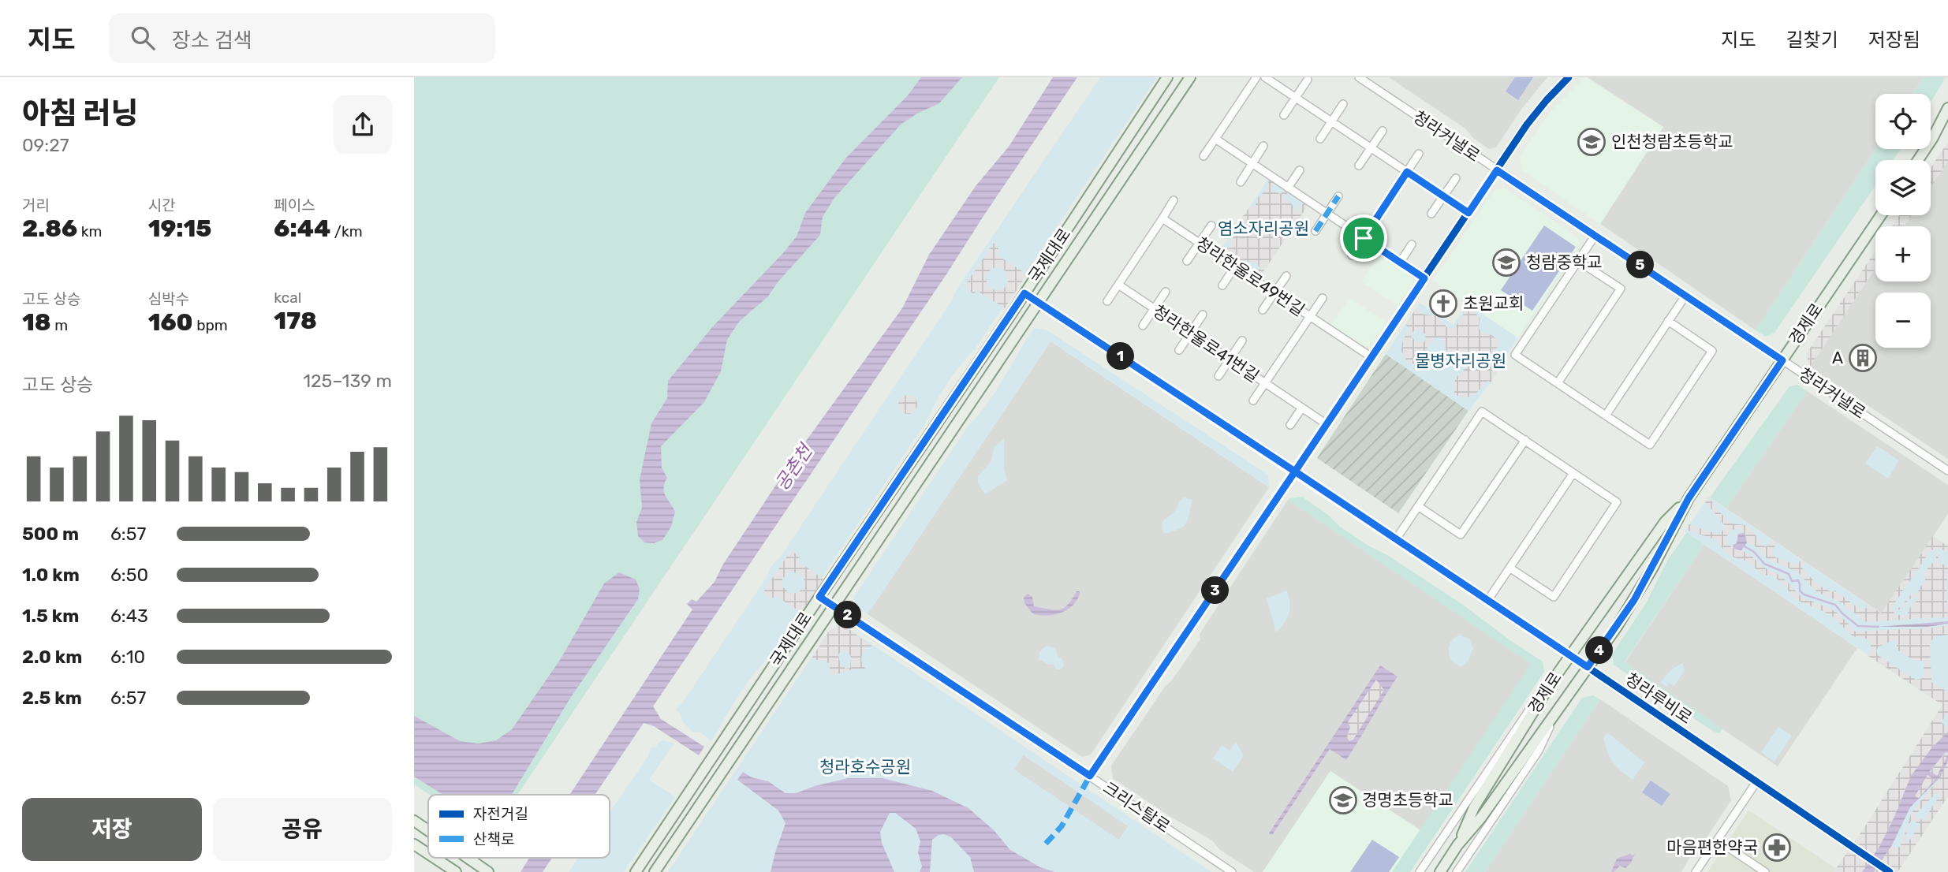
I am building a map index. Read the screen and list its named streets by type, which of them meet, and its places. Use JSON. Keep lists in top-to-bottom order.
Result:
{
  "streets": {
    "main road": ["국제대로", "경제로"],
    "street": [
      "청라커낼로",
      "청라한울로49번길",
      "청라한울로41번길",
      "청라루비로",
      "크리스탈로"
    ]
  },
  "crossings": [
    ["청라커낼로", "경제로"],
    ["국제대로", "청라루비로"],
    ["국제대로", "크리스탈로"],
    ["경제로", "청라루비로"]
  ],
  "water": ["공촌천"],
  "parks": ["염소자리공원", "물병자리공원", "청라호수공원"],
  "places": {
    "school or university": ["인천청람초등학교", "청람중학교", "경명초등학교"],
    "church": ["초원교회"],
    "building": ["A"],
    "pharmacy": ["마음편한약국"]
  },
  "legend": ["자전거길", "산책로"],
  "page": {
    "header": "지도",
    "search": "장소 검색",
    "nav": ["지도", "길찾기", "저장됨"],
    "heading": ["아침 러닝", "09:27"],
    "map_buttons": ["+", "−"],
    "stats": [
      ["거리", "2.86 km"],
      ["시간", "19:15"],
      ["페이스", "6:44 /km"],
      ["고도 상승", "18 m"],
      ["심박수", "160 bpm"],
      ["kcal", "178"]
    ],
    "pins": [
      "5",
      "1",
      "3",
      "2",
      "4"
    ],
    "chart": ["고도 상승", "125–139 m"],
    "list": [
      {
        "name": "500 m",
        "note": "6:57"
      },
      {
        "name": "1.0 km",
        "note": "6:50"
      },
      {
        "name": "1.5 km",
        "note": "6:43"
      },
      {
        "name": "2.0 km",
        "note": "6:10"
      },
      {
        "name": "2.5 km",
        "note": "6:57"
      }
    ],
    "buttons": ["저장", "공유"]
  }
}
